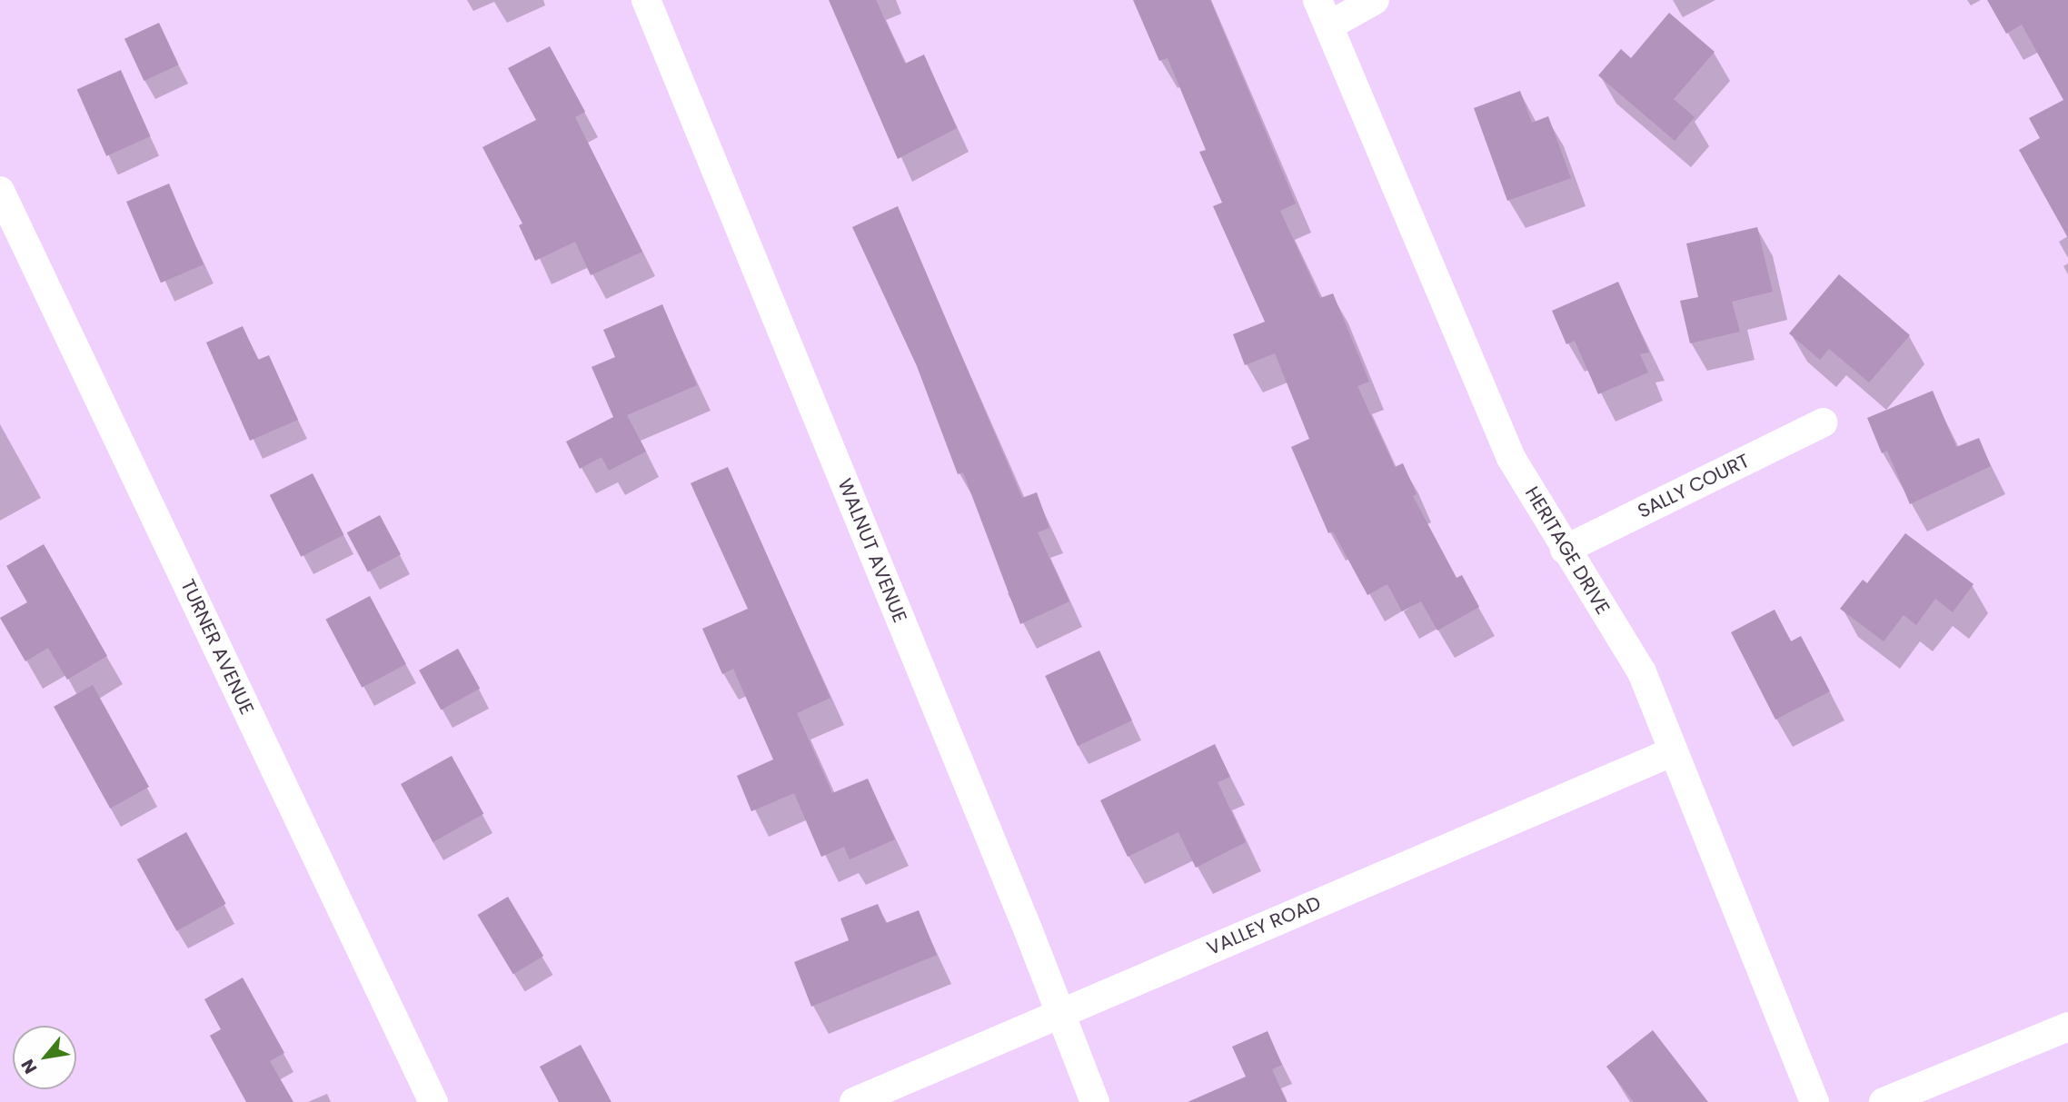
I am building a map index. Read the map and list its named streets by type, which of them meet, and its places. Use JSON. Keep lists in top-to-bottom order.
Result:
{
  "streets": {
    "street": [
      "SALLY COURT",
      "WALNUT AVENUE",
      "HERITAGE DRIVE",
      "TURNER AVENUE",
      "VALLEY ROAD"
    ]
  },
  "crossings": [
    ["SALLY COURT", "HERITAGE DRIVE"],
    ["WALNUT AVENUE", "VALLEY ROAD"],
    ["HERITAGE DRIVE", "VALLEY ROAD"]
  ],
  "north": "bottom left"
}
